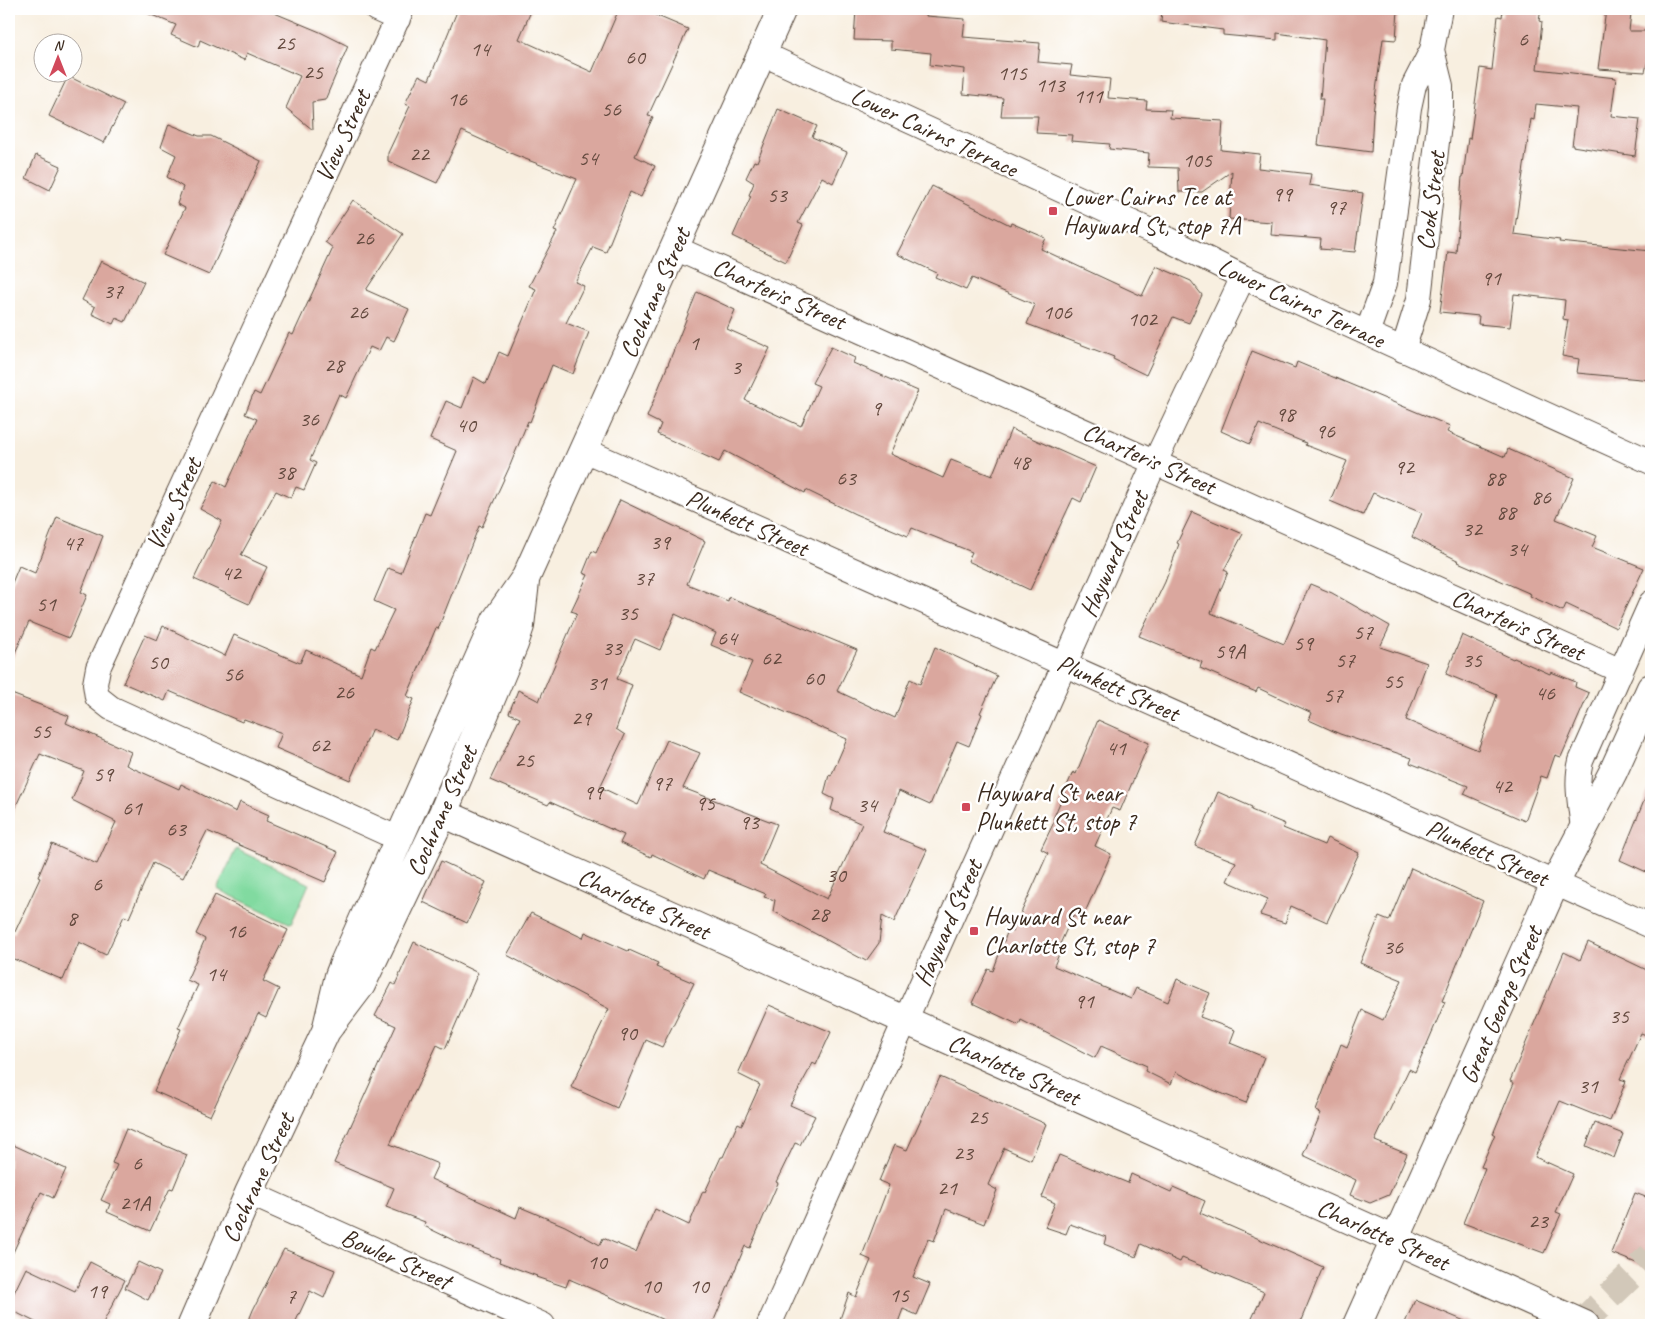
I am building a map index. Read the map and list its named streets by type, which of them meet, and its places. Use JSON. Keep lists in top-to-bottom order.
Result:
{
  "streets": {
    "street": [
      "Lower Cairns Terrace",
      "View Street",
      "Cook Street",
      "Cochrane Street",
      "Charteris Street",
      "Plunkett Street",
      "Hayward Street",
      "Charlotte Street",
      "Great George Street",
      "Bowler Street"
    ]
  },
  "crossings": [
    ["Lower Cairns Terrace", "Cook Street"],
    ["Lower Cairns Terrace", "Cochrane Street"],
    ["Lower Cairns Terrace", "Hayward Street"],
    ["View Street", "Cochrane Street"],
    ["Cochrane Street", "Charteris Street"],
    ["Cochrane Street", "Plunkett Street"],
    ["Cochrane Street", "Charlotte Street"],
    ["Cochrane Street", "Bowler Street"],
    ["Charteris Street", "Hayward Street"],
    ["Plunkett Street", "Hayward Street"],
    ["Plunkett Street", "Great George Street"],
    ["Hayward Street", "Charlotte Street"],
    ["Charlotte Street", "Great George Street"]
  ],
  "places": {
    "transit": ["Lower Cairns Tce at Hayward St, stop 7A", "Hayward St near Plunkett St, stop 7", "Hayward St near Charlotte St, stop 7"]
  },
  "house_numbers": [
    "6",
    "25",
    "14",
    "60",
    "25",
    "115",
    "113",
    "111",
    "16",
    "56",
    "22",
    "54",
    "105",
    "99",
    "53",
    "97",
    "26",
    "91",
    "37",
    "26",
    "106",
    "102",
    "1",
    "28",
    "3",
    "9",
    "98",
    "36",
    "40",
    "96",
    "48",
    "92",
    "38",
    "63",
    "88",
    "86",
    "88",
    "32",
    "39",
    "47",
    "34",
    "42",
    "37",
    "51",
    "35",
    "57",
    "64",
    "59",
    "33",
    "59A",
    "62",
    "57",
    "35",
    "50",
    "56",
    "60",
    "55",
    "31",
    "26",
    "46",
    "57",
    "29",
    "55",
    "62",
    "41",
    "25",
    "59",
    "97",
    "42",
    "99",
    "95",
    "34",
    "61",
    "93",
    "63",
    "30",
    "6",
    "28",
    "8",
    "16",
    "36",
    "14",
    "91",
    "35",
    "90",
    "31",
    "25",
    "23",
    "6",
    "21",
    "21A",
    "23",
    "10",
    "10",
    "10",
    "19",
    "15",
    "7"
  ],
  "north": "top"
}
